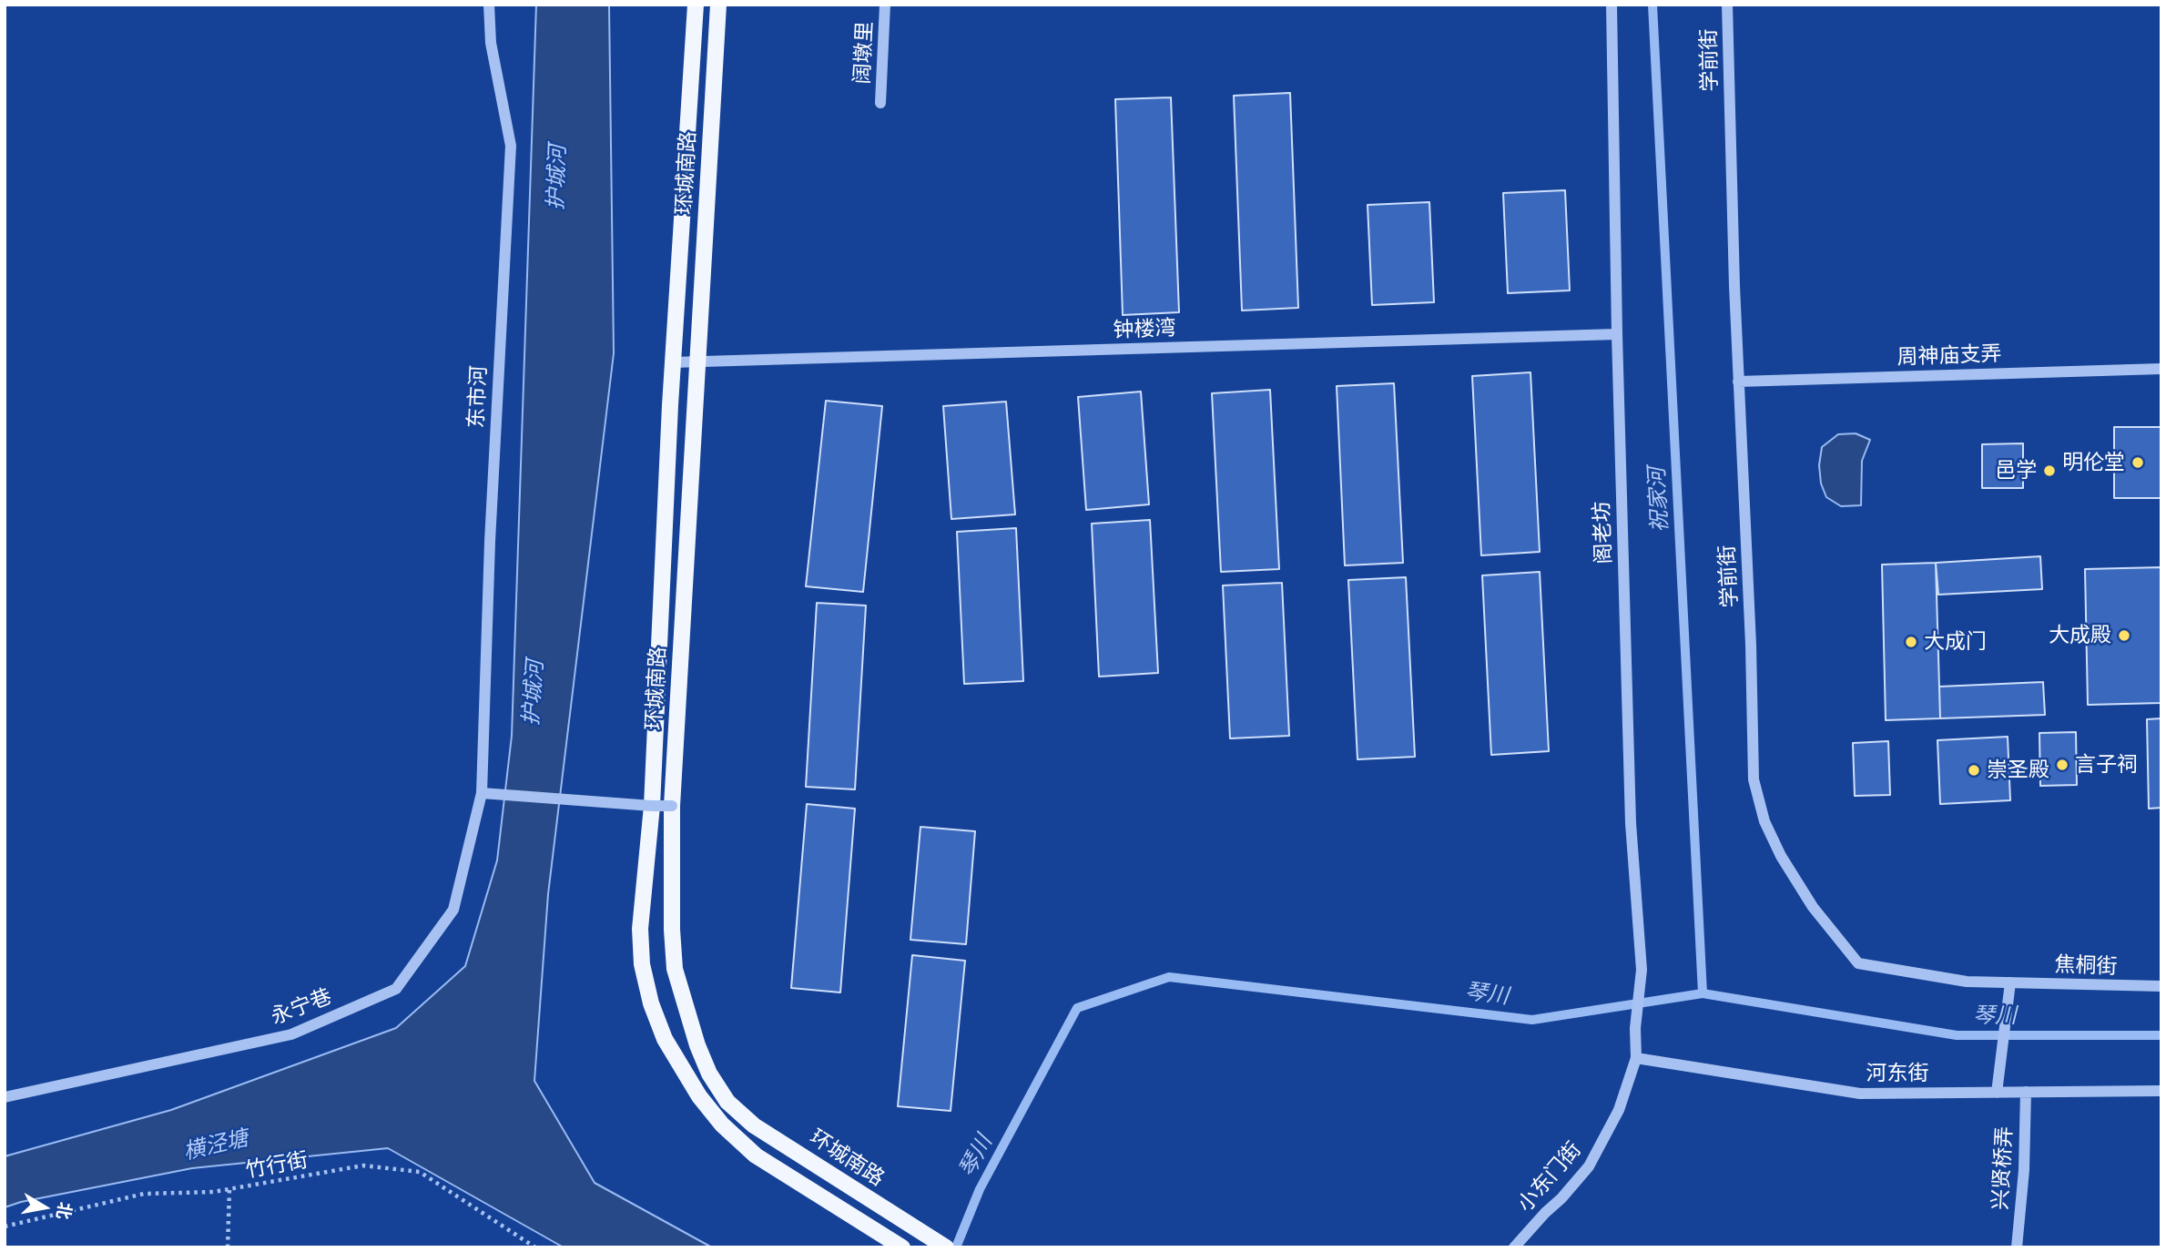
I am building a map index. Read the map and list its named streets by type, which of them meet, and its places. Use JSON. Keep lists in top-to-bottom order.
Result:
{
  "streets": {
    "main road": ["环城南路"],
    "street": [
      "阔墩里",
      "学前街",
      "钟楼湾",
      "周神庙支弄",
      "东市河",
      "阁老坊",
      "焦桐街",
      "永宁巷",
      "河东街",
      "兴贤桥弄",
      "小东门街"
    ],
    "path": ["竹行街"]
  },
  "crossings": [
    ["学前街", "周神庙支弄"],
    ["学前街", "焦桐街"],
    ["环城南路", "钟楼湾"],
    ["钟楼湾", "阁老坊"],
    ["东市河", "永宁巷"],
    ["阁老坊", "河东街"],
    ["阁老坊", "小东门街"],
    ["河东街", "兴贤桥弄"],
    ["河东街", "小东门街"]
  ],
  "water": [
    "护城河",
    "祝家河",
    "琴川",
    "横泾塘"
  ],
  "places": [
    "明伦堂",
    "邑学",
    "大成殿",
    "大成门",
    "言子祠",
    "崇圣殿"
  ],
  "north": "right"
}
